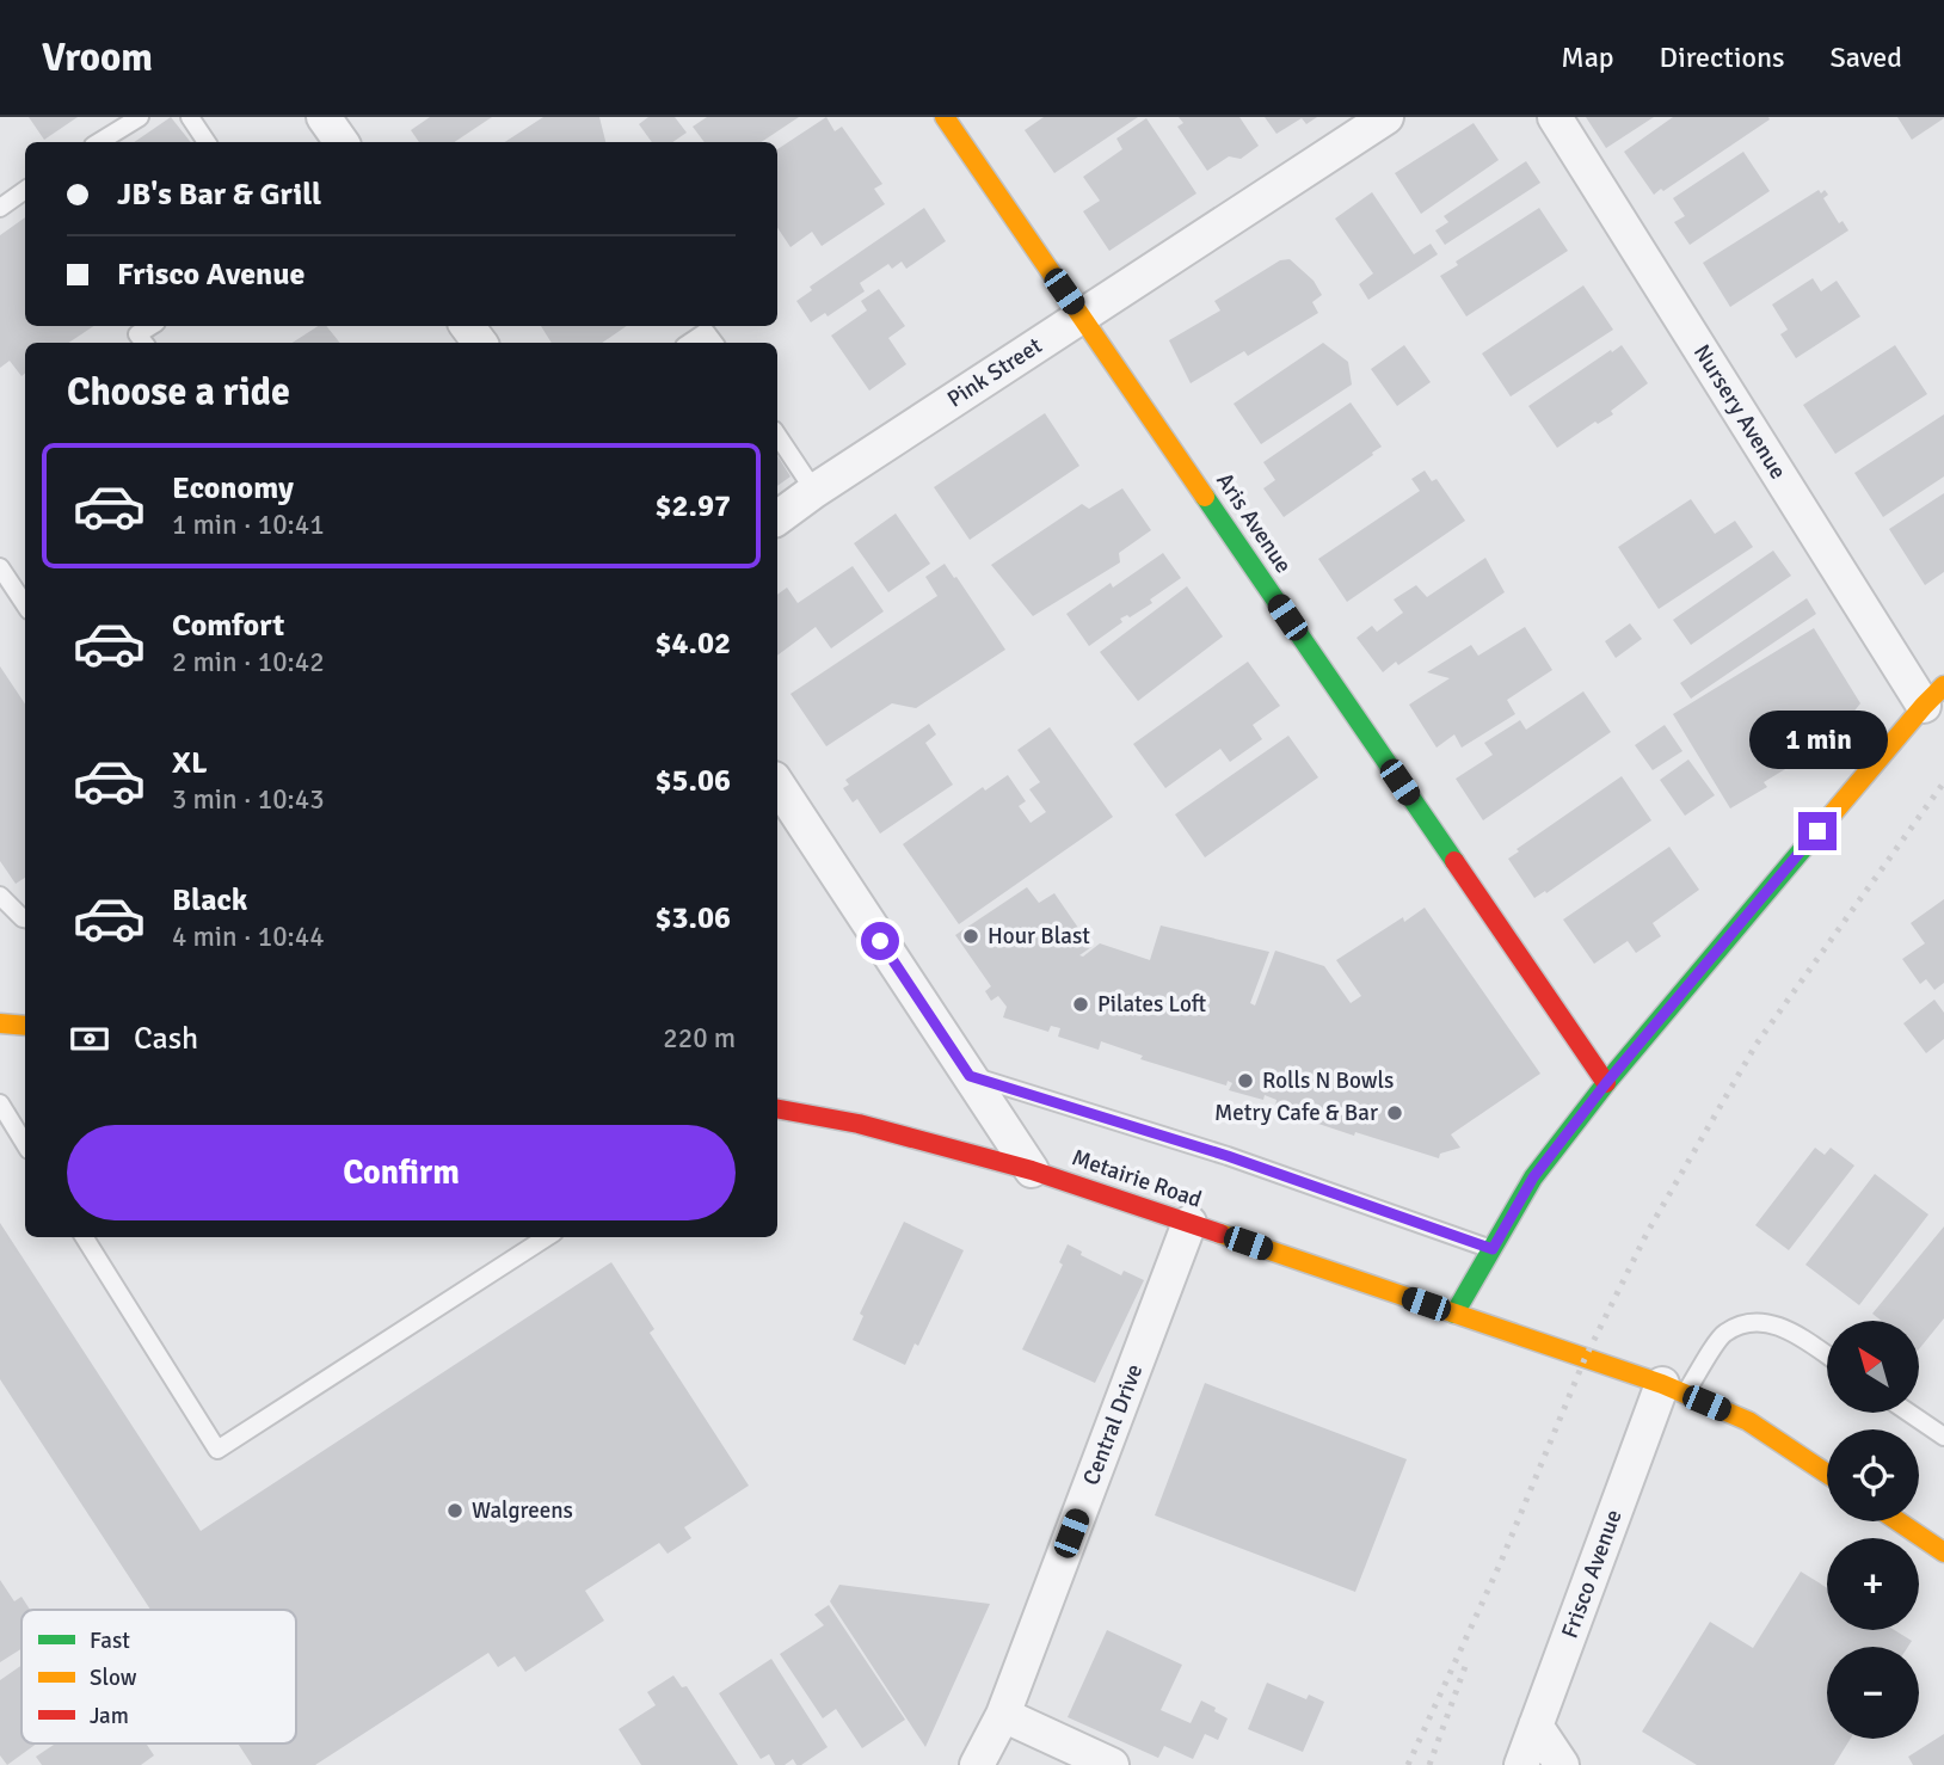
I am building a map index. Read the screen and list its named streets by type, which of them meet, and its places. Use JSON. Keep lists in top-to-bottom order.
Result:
{
  "streets": {
    "street": [
      "Pink Street",
      "Nursery Avenue",
      "Aris Avenue",
      "Metairie Road",
      "Central Drive",
      "Frisco Avenue"
    ]
  },
  "crossings": [
    ["Pink Street", "Aris Avenue"],
    ["Metairie Road", "Central Drive"],
    ["Metairie Road", "Frisco Avenue"]
  ],
  "places": [
    "Hour Blast",
    "Pilates Loft",
    "Rolls N Bowls",
    "Metry Cafe & Bar",
    "Walgreens"
  ],
  "legend": ["Fast", "Slow", "Jam"],
  "north": "top left",
  "page": {
    "header": "Vroom",
    "nav": ["Map", "Directions", "Saved"],
    "banner": ["JB's Bar & Grill", "Frisco Avenue"],
    "heading": "Choose a ride",
    "list": [
      {
        "name": "Economy",
        "note": "1 min · 10:41",
        "value": "$2.97"
      },
      {
        "name": "Comfort",
        "note": "2 min · 10:42",
        "value": "$4.02"
      },
      {
        "name": "XL",
        "note": "3 min · 10:43",
        "value": "$5.06"
      },
      {
        "name": "Black",
        "note": "4 min · 10:44",
        "value": "$3.06"
      }
    ],
    "bubble": "1 min",
    "pay": ["Cash", "220 m"],
    "buttons": "Confirm",
    "map_buttons": ["+", "−"]
  }
}
